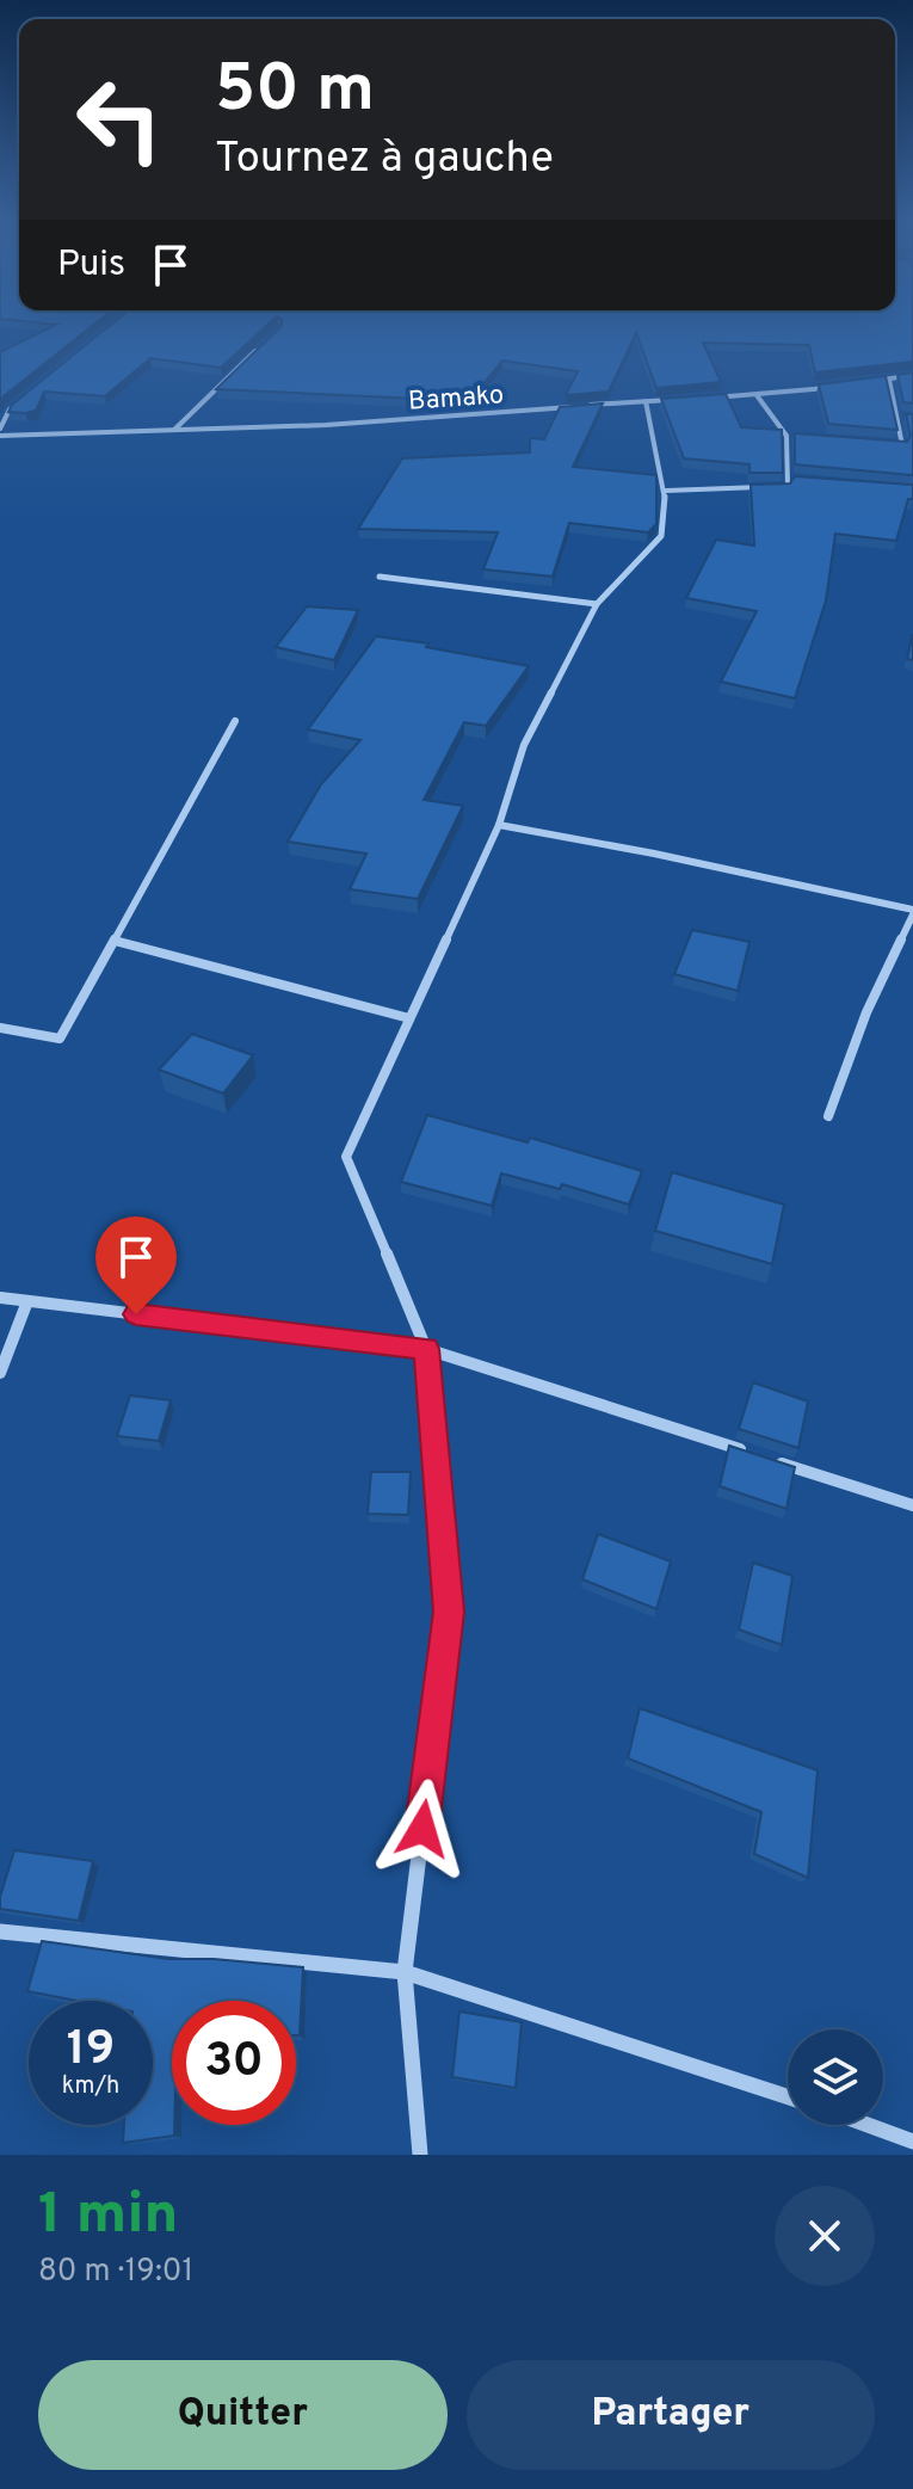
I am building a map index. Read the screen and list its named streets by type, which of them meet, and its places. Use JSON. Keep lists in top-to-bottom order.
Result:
{
  "streets": {
    "street": ["Bamako"]
  },
  "page": {
    "turn": ["50 m", "Tournez à gauche"],
    "then": "Puis",
    "speed": "19 km/h",
    "limit": "30",
    "heading": ["1 min", "80 m · 19:01"],
    "buttons": ["Quitter", "Partager"]
  }
}
